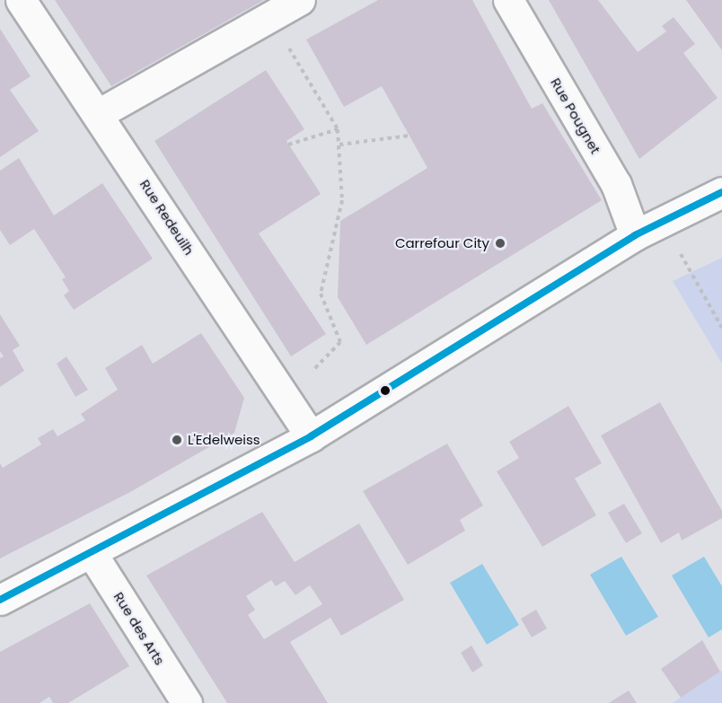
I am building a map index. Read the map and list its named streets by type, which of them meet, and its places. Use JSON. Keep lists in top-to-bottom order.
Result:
{
  "streets": {
    "street": ["Rue Pougnet", "Rue Redeuilh", "Rue des Arts"]
  },
  "places": ["Carrefour City", "L'Edelweiss"]
}
